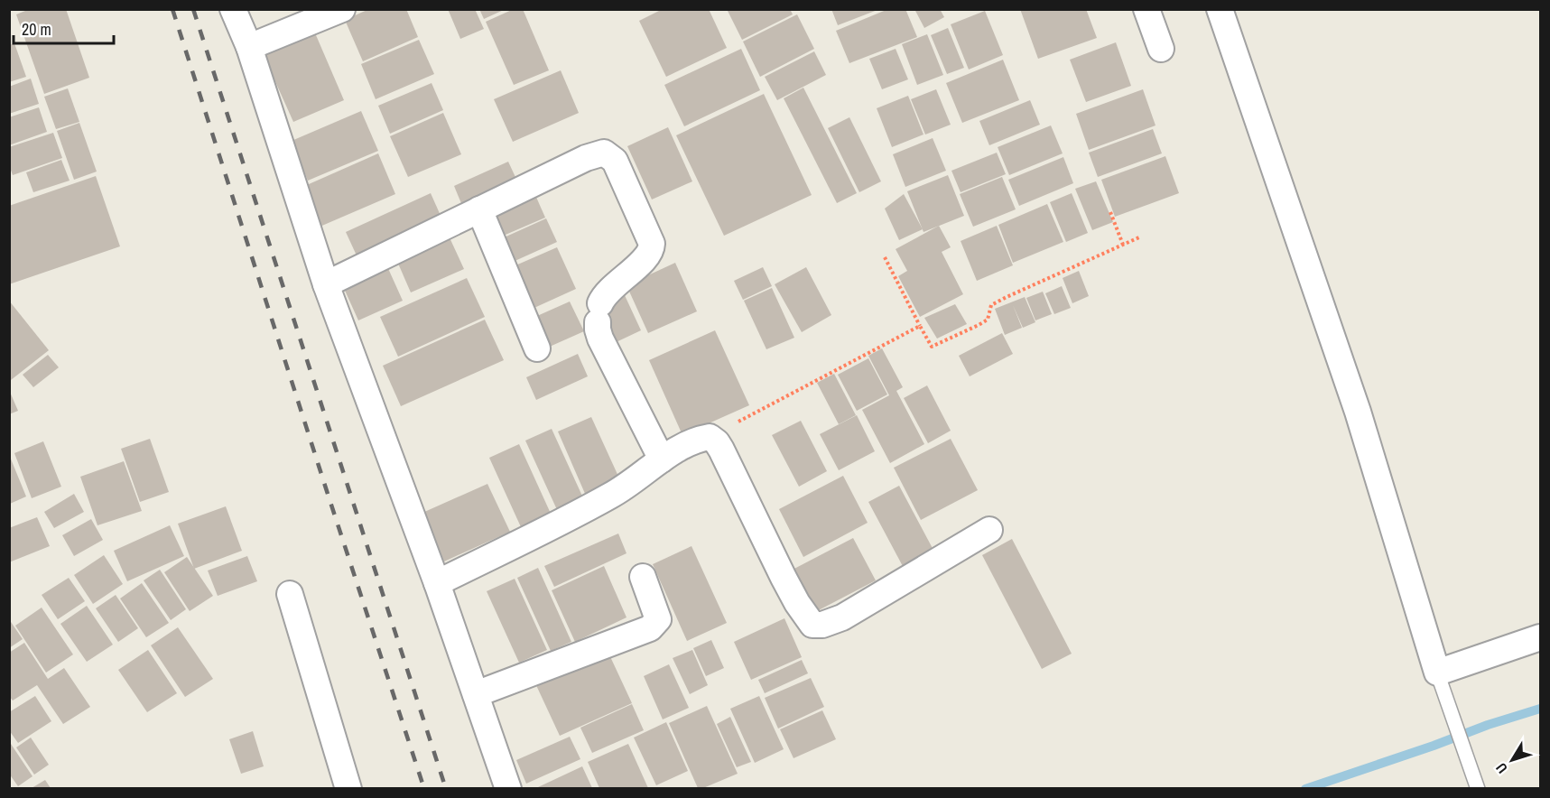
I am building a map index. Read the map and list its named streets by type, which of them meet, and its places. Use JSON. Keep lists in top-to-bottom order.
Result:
{
  "scale_bar": "20 m",
  "north": "bottom left"
}
